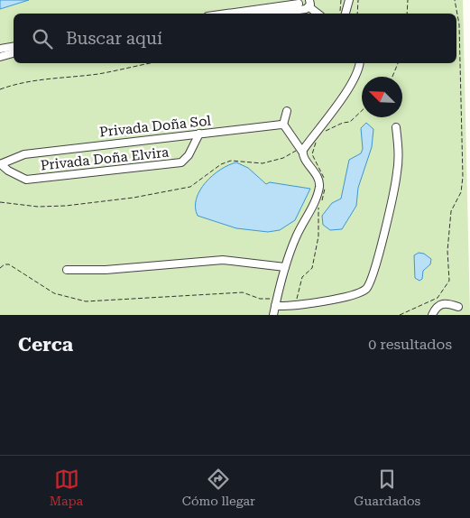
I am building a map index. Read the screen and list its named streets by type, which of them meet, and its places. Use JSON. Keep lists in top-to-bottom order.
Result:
{
  "streets": {
    "street": ["Privada Doña Sol", "Privada Doña Elvira"]
  },
  "crossings": [
    ["Privada Doña Sol", "Privada Doña Elvira"]
  ],
  "north": "top left",
  "page": {
    "search": "Buscar aquí",
    "heading": ["Cerca", "0 resultados"],
    "nav": ["Mapa", "Cómo llegar", "Guardados"]
  }
}
